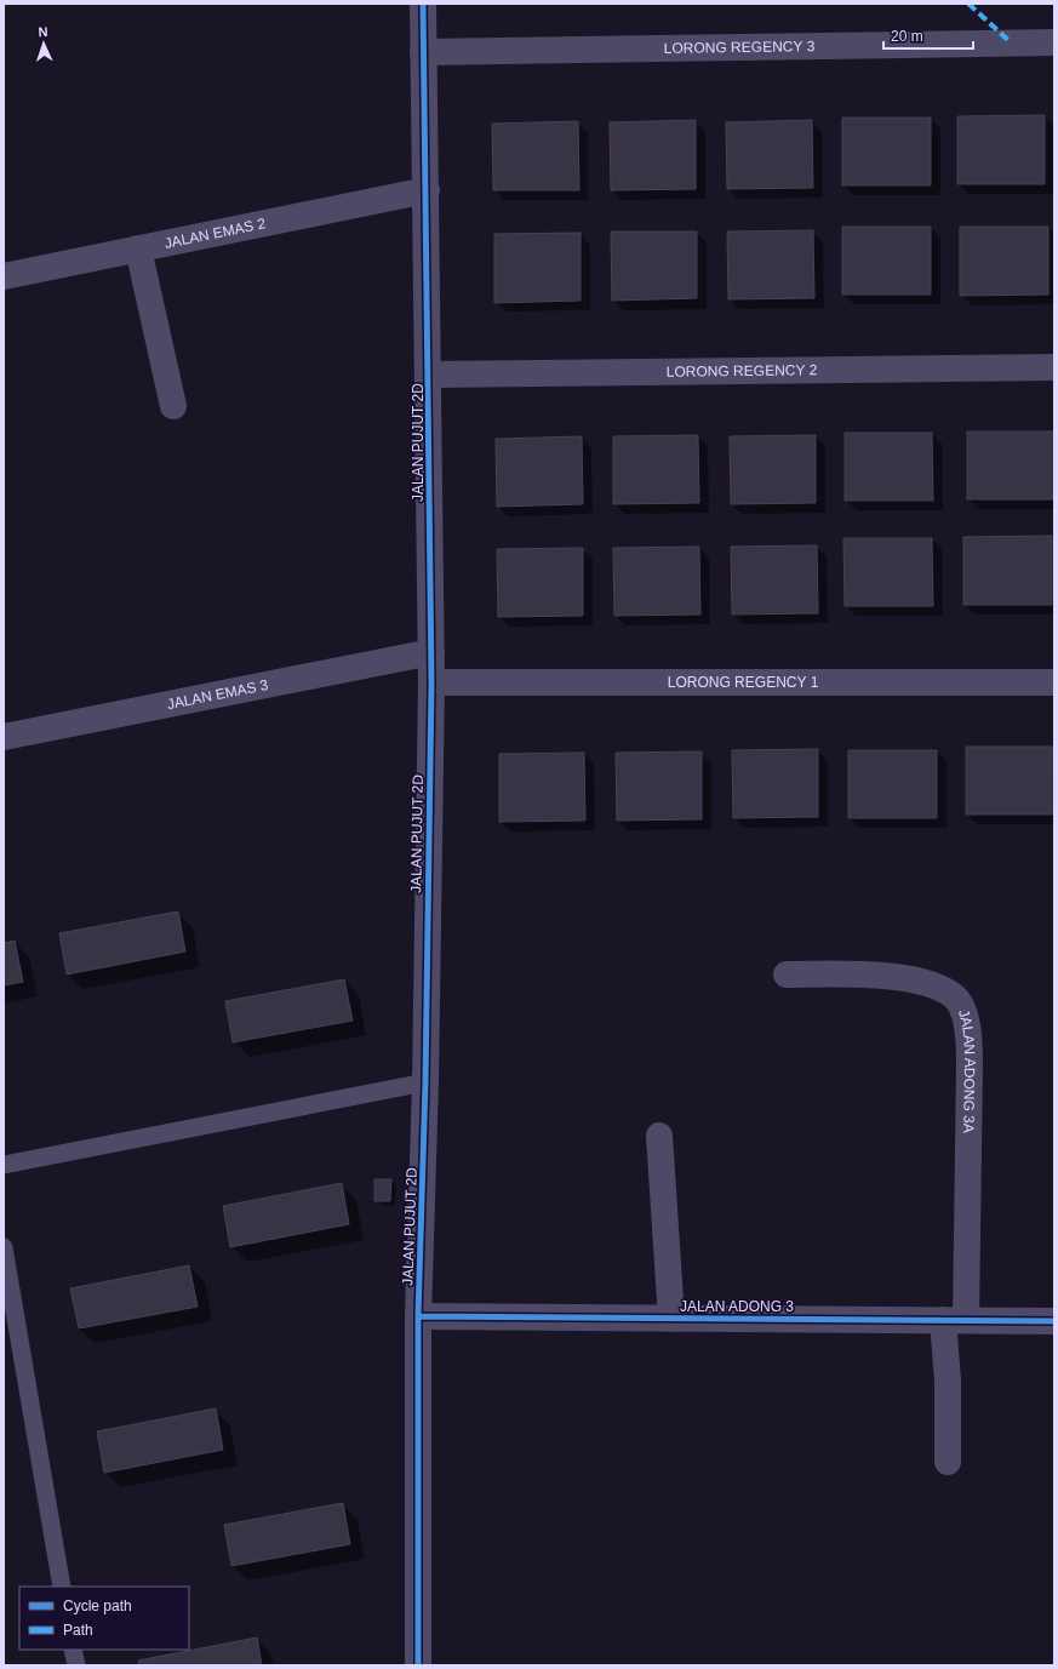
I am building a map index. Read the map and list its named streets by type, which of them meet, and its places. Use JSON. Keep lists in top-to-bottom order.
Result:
{
  "streets": {
    "street": [
      "LORONG REGENCY 3",
      "JALAN EMAS 2",
      "LORONG REGENCY 2",
      "JALAN PUJUT 2D",
      "LORONG REGENCY 1",
      "JALAN EMAS 3",
      "JALAN ADONG 3A",
      "JALAN ADONG 3"
    ]
  },
  "crossings": [
    ["LORONG REGENCY 3", "JALAN PUJUT 2D"],
    ["JALAN EMAS 2", "JALAN PUJUT 2D"],
    ["LORONG REGENCY 2", "JALAN PUJUT 2D"],
    ["JALAN PUJUT 2D", "LORONG REGENCY 1"],
    ["JALAN PUJUT 2D", "JALAN EMAS 3"],
    ["JALAN PUJUT 2D", "JALAN ADONG 3"],
    ["JALAN ADONG 3A", "JALAN ADONG 3"]
  ],
  "legend": ["Cycle path", "Path"],
  "scale_bar": "20 m",
  "north": "top"
}
